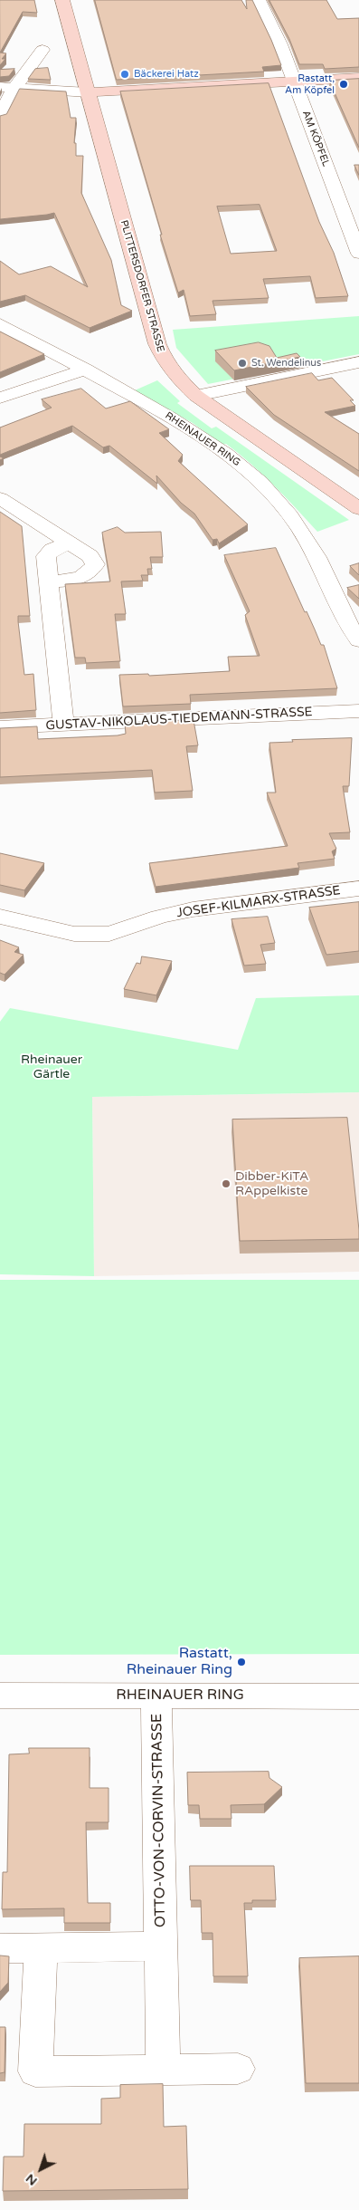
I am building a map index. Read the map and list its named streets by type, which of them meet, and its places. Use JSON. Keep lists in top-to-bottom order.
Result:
{
  "streets": {
    "street": [
      "AM KÖPFEL",
      "PLITTERSDORFER STRASSE",
      "RHEINAUER RING",
      "GUSTAV-NIKOLAUS-TIEDEMANN-STRASSE",
      "JOSEF-KILMARX-STRASSE",
      "OTTO-VON-CORVIN-STRASSE"
    ]
  },
  "crossings": [
    ["RHEINAUER RING", "OTTO-VON-CORVIN-STRASSE"]
  ],
  "parks": ["Rheinauer Gärtle"],
  "places": [
    "Bäckerei Hatz",
    "Rastatt, Am Köpfel",
    "St. Wendelinus",
    "Dibber-KiTA RAppelkiste",
    "Rastatt, Rheinauer Ring"
  ],
  "north": "bottom left"
}
